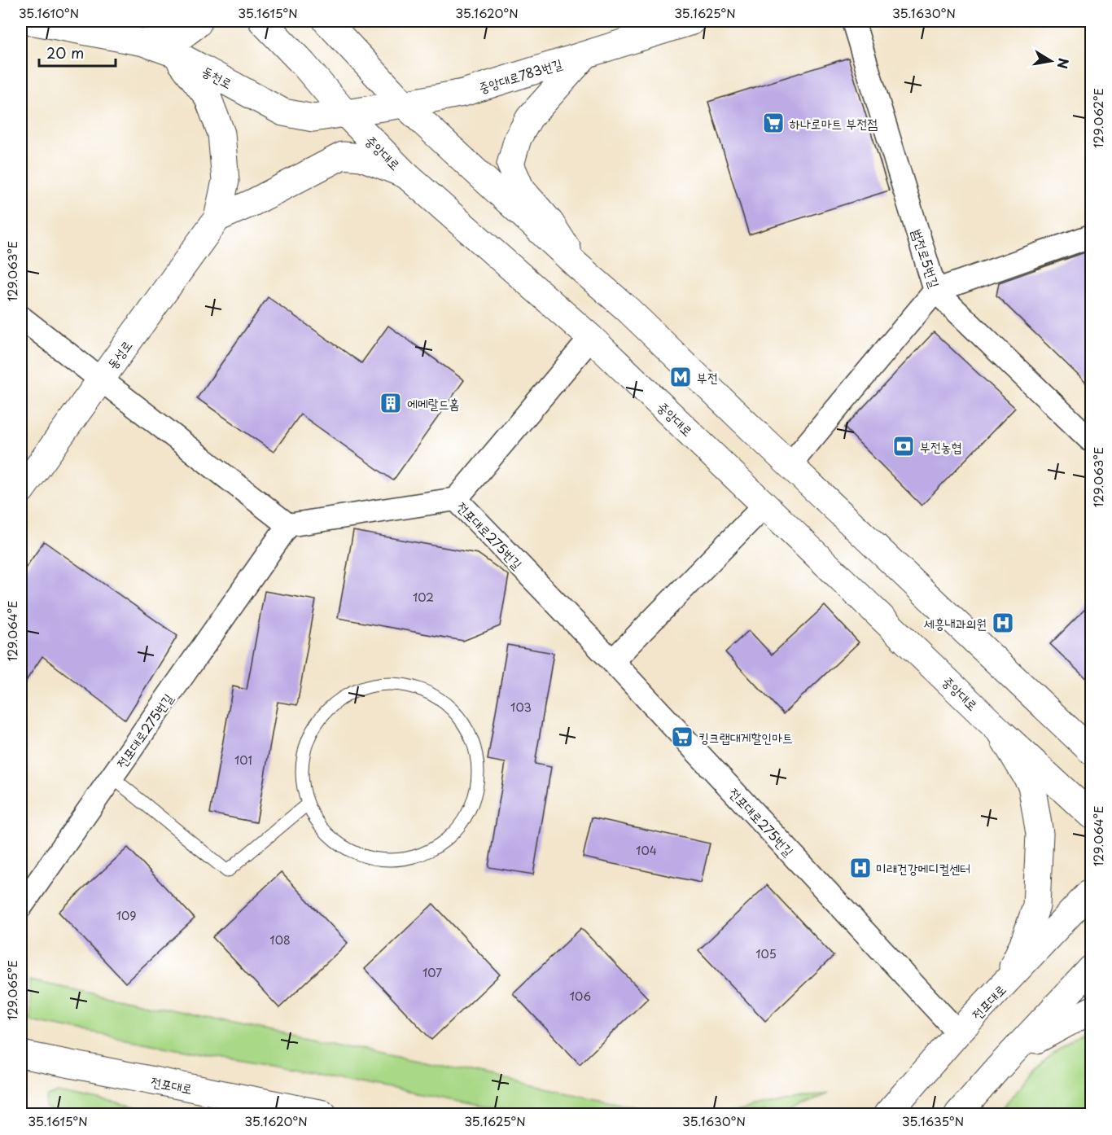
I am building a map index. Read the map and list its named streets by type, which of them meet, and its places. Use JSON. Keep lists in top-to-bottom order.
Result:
{
  "streets": {
    "main road": [
      "중앙대로783번길",
      "동천로",
      "중앙대로",
      "동성로",
      "전포대로"
    ],
    "street": ["범전로5번길", "전포대로275번길"]
  },
  "crossings": [
    ["중앙대로783번길", "동천로"],
    ["중앙대로783번길", "중앙대로"],
    ["동천로", "중앙대로"],
    ["동천로", "동성로"],
    ["전포대로275번길", "전포대로"]
  ],
  "places": {
    "supermarket": ["하나로마트 부전점", "킹크랩대게할인마트"],
    "metro station": ["부전"],
    "building": ["에메랄드홈"],
    "bank": ["부전농협"],
    "hospital": ["세흥내과의원", "미래건강메디컬센터"]
  },
  "house_numbers": [
    "102",
    "103",
    "101",
    "104",
    "109",
    "108",
    "105",
    "107",
    "106"
  ],
  "scale_bar": "20 m",
  "north": "right",
  "coordinates": [
    "35.1610°N",
    "35.1615°N",
    "35.1620°N",
    "35.1625°N",
    "35.1630°N",
    "129.062°E",
    "129.063°E",
    "129.064°E",
    "129.065°E",
    "35.1635°N"
  ]
}
